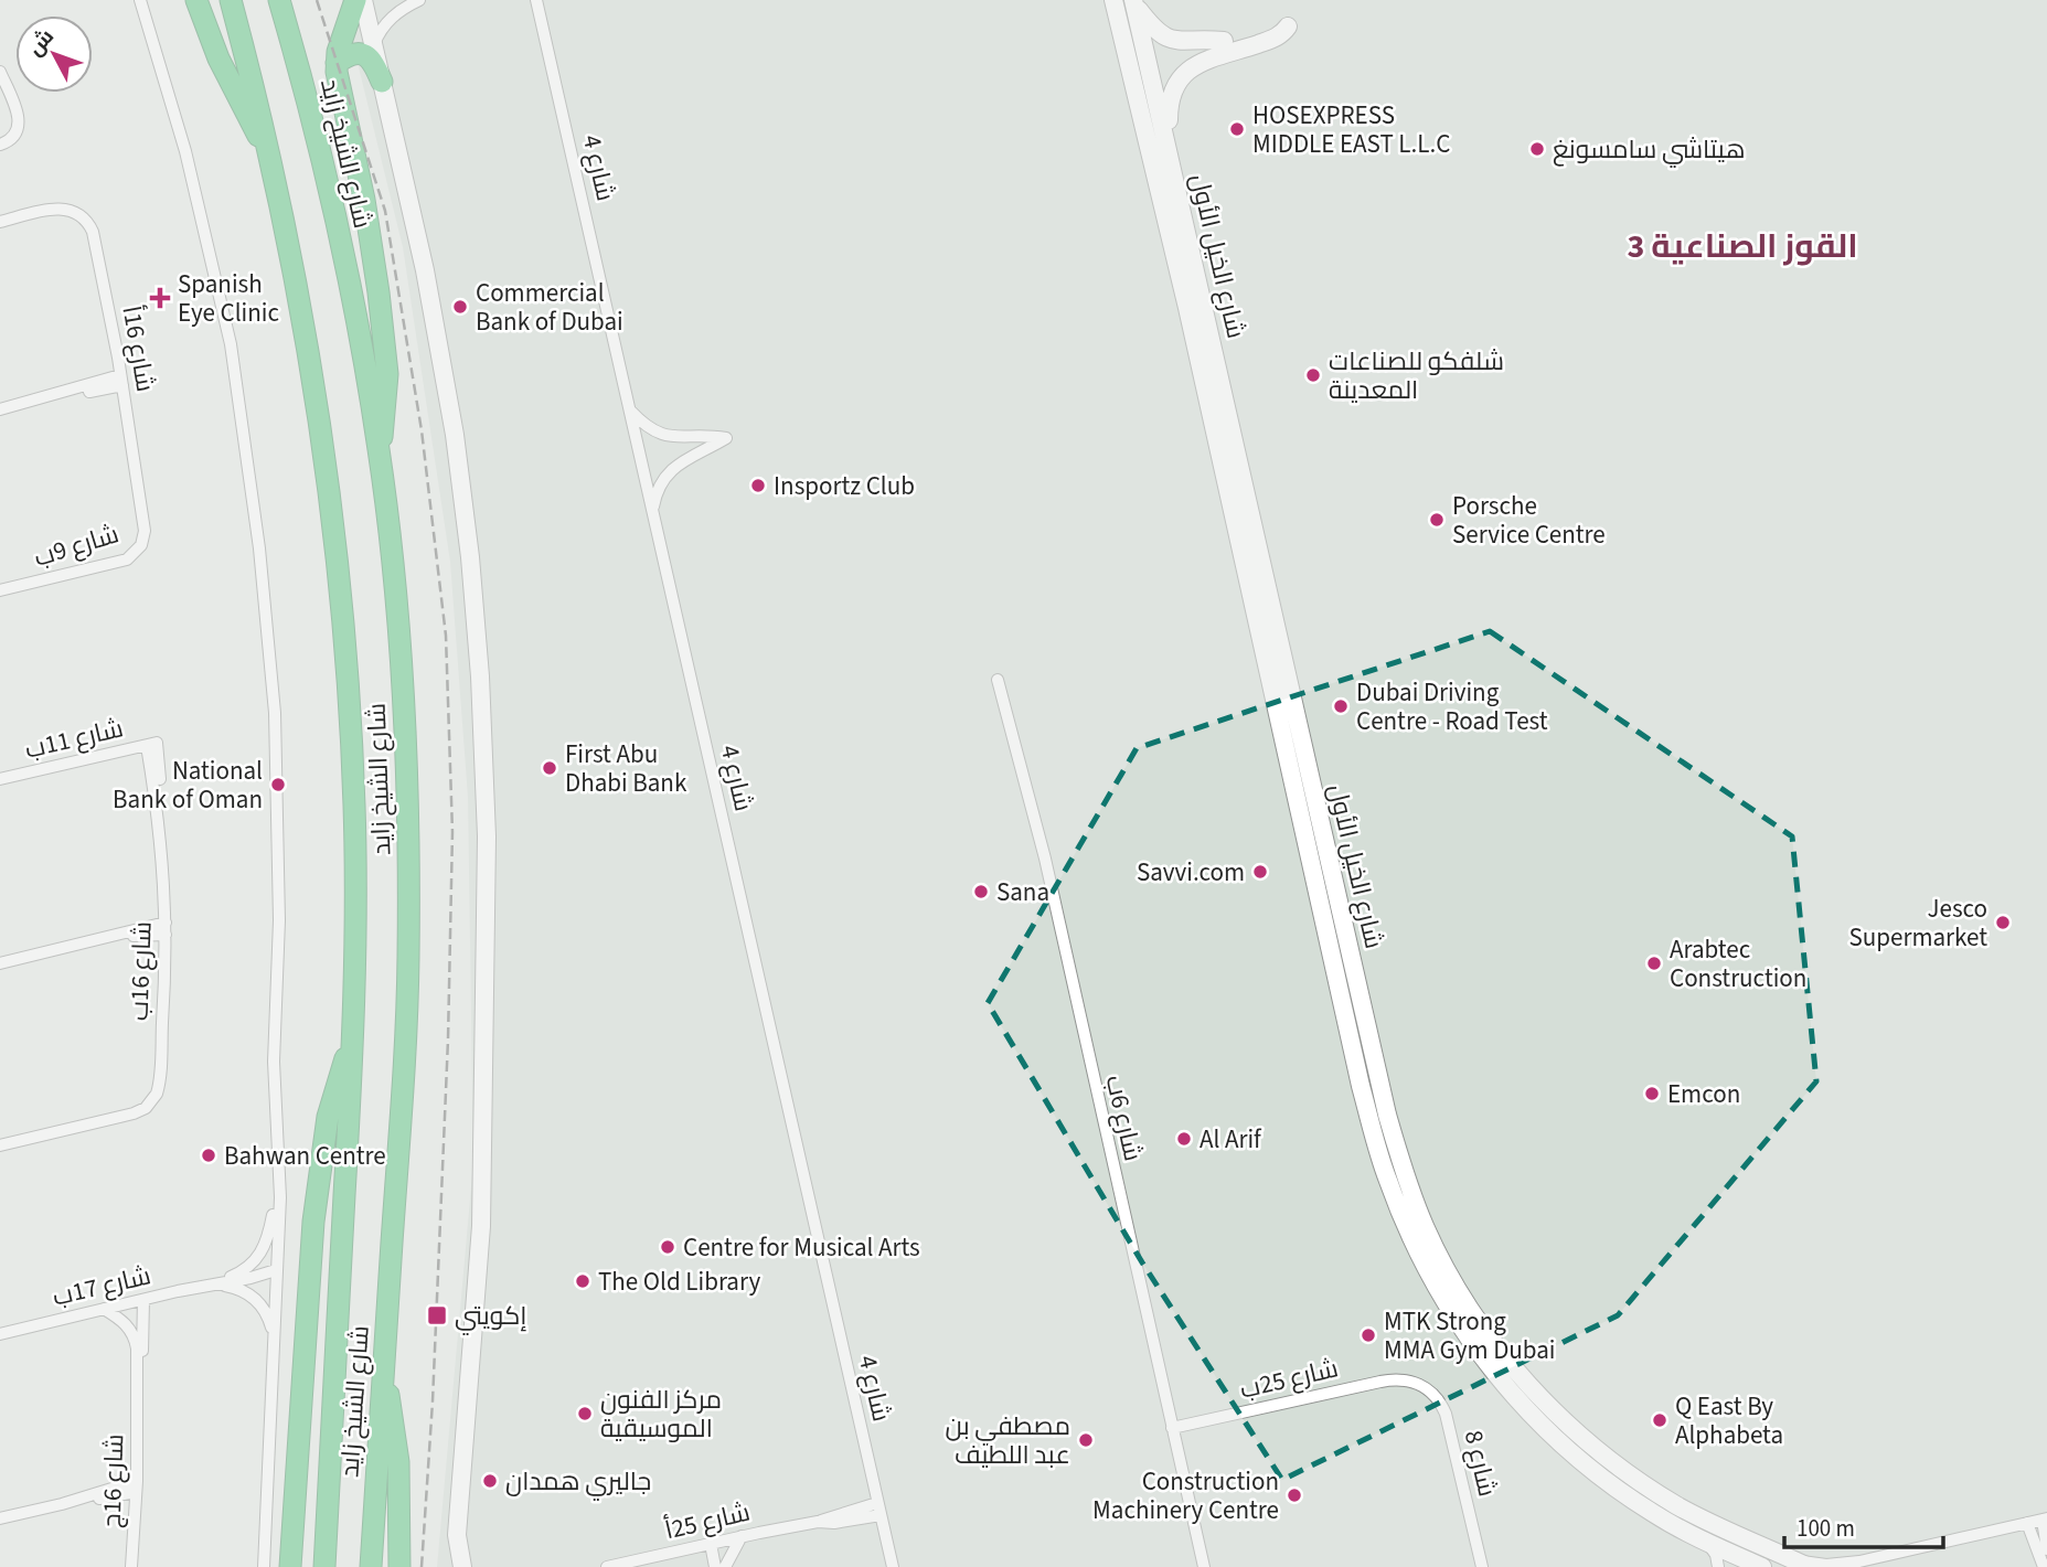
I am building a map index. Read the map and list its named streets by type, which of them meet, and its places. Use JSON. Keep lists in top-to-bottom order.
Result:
{
  "streets": {
    "highway": ["شارع الشيخ زايد"],
    "main road": ["شارع الخيل الأول"],
    "street": [
      "شارع 4",
      "شارع 16أ",
      "شارع 9ب",
      "شارع 11ب",
      "شارع 16ب",
      "شارع 6ب",
      "شارع 17ب",
      "شارع 25ب",
      "شارع 8",
      "شارع 16ج",
      "شارع 25أ"
    ]
  },
  "crossings": [
    ["شارع 4", "شارع 25أ"],
    ["شارع 16أ", "شارع 9ب"],
    ["شارع 11ب", "شارع 16ب"],
    ["شارع 6ب", "شارع 25ب"],
    ["شارع 17ب", "شارع 16ج"],
    ["شارع 25ب", "شارع 8"]
  ],
  "districts": ["القوز الصناعية 3"],
  "places": {
    "other": [
      "HOSEXPRESS MIDDLE EAST L.L.C",
      "هيتاشي سامسونغ",
      "Commercial Bank of Dubai",
      "شلفكو للصناعات المعدينة",
      "Insportz Club",
      "Porsche Service Centre",
      "Dubai Driving Centre - Road Test",
      "First Abu Dhabi Bank",
      "National Bank of Oman",
      "Savvi.com",
      "Sana",
      "Jesco Supermarket",
      "Arabtec Construction",
      "Emcon",
      "Al Arif",
      "Bahwan Centre",
      "Centre for Musical Arts",
      "The Old Library",
      "MTK Strong MMA Gym Dubai",
      "مركز الفنون الموسيقية",
      "Q East By Alphabeta",
      "مصطفي بن عبد اللطيف",
      "جاليري همدان",
      "Construction Machinery Centre"
    ],
    "health": ["Spanish Eye Clinic"],
    "transit": ["إكويتي"]
  },
  "scale_bar": "100 m",
  "north": "top left"
}
